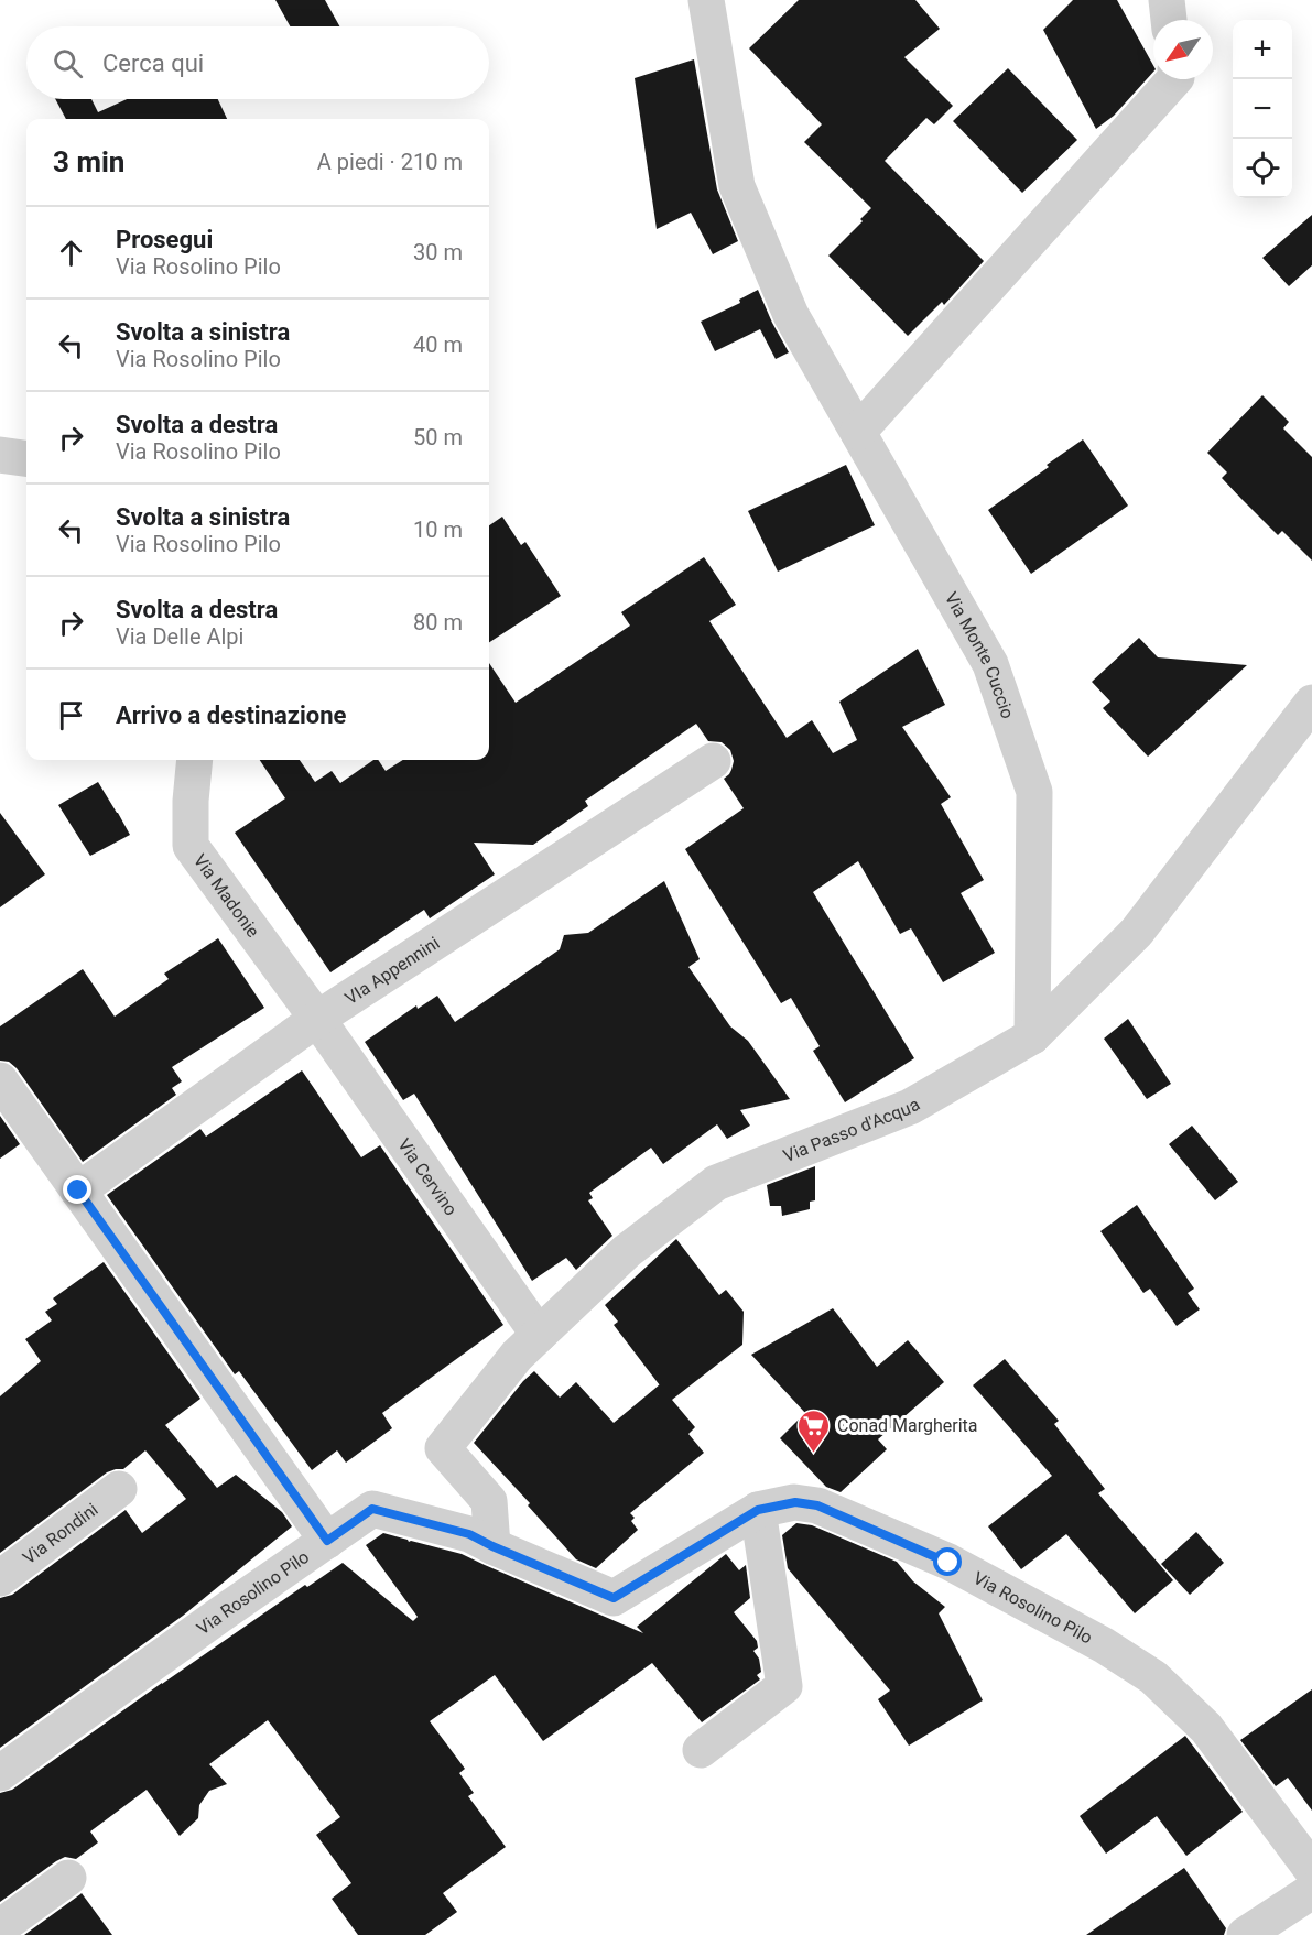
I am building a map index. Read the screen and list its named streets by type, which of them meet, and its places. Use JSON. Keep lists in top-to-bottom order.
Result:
{
  "streets": {
    "street": [
      "Via Monte Cuccio",
      "Via Madonie",
      "VIa Appennini",
      "Via Passo d'Acqua",
      "Via Cervino",
      "Via Rondini",
      "Via Rosolino Pilo"
    ]
  },
  "crossings": [
    ["Via Monte Cuccio", "Via Passo d'Acqua"],
    ["Via Madonie", "VIa Appennini"],
    ["Via Madonie", "Via Cervino"],
    ["VIa Appennini", "Via Cervino"],
    ["Via Passo d'Acqua", "Via Cervino"],
    ["Via Passo d'Acqua", "Via Rosolino Pilo"]
  ],
  "places": {
    "supermarket": ["Conad Margherita"]
  },
  "north": "bottom left",
  "page": {
    "map_buttons": ["+", "−"],
    "search": "Cerca qui",
    "heading": ["3 min", "A piedi · 210 m"],
    "list": [
      ["Prosegui", "Via Rosolino Pilo", "30 m"],
      ["Svolta a sinistra", "Via Rosolino Pilo", "40 m"],
      ["Svolta a destra", "Via Rosolino Pilo", "50 m"],
      ["Svolta a sinistra", "Via Rosolino Pilo", "10 m"],
      ["Svolta a destra", "Via Delle Alpi", "80 m"],
      "Arrivo a destinazione"
    ]
  }
}
